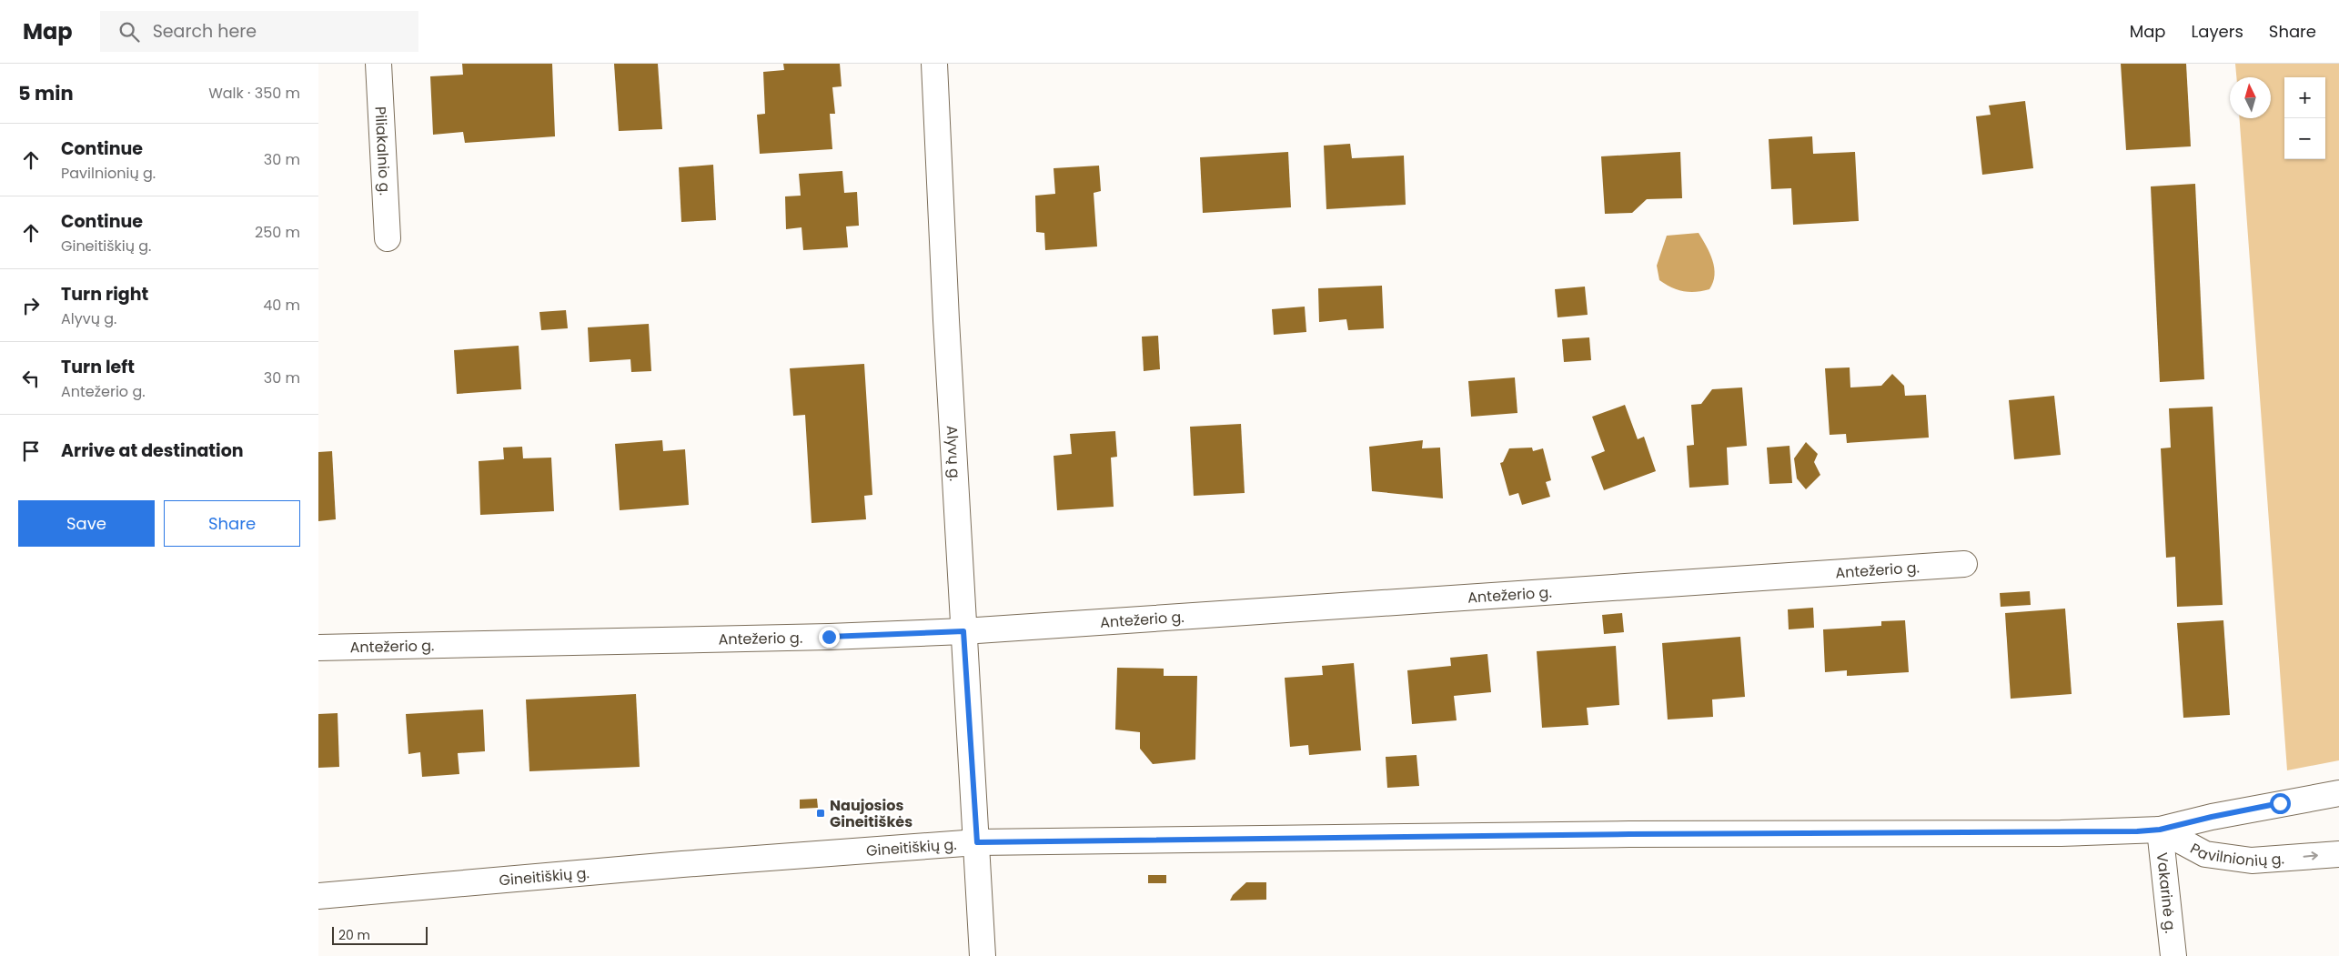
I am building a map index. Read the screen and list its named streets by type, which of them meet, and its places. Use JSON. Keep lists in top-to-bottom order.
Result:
{
  "streets": {
    "street": [
      "Piliakalnio g.",
      "Alyvų g.",
      "Antežerio g.",
      "Gineitiškių g.",
      "Pavilnionių g.",
      "Vakarinė g."
    ]
  },
  "crossings": [
    ["Alyvų g.", "Antežerio g."],
    ["Alyvų g.", "Gineitiškių g."],
    ["Gineitiškių g.", "Pavilnionių g."],
    ["Gineitiškių g.", "Vakarinė g."],
    ["Pavilnionių g.", "Vakarinė g."]
  ],
  "places": {
    "transit": ["Naujosios Gineitiškės"]
  },
  "scale_bar": "20 m",
  "north": "top",
  "page": {
    "header": "Map",
    "search": "Search here",
    "nav": ["Map", "Layers", "Share"],
    "heading": ["5 min", "Walk · 350 m"],
    "map_buttons": ["+", "−"],
    "list": [
      ["Continue", "Pavilnionių g.", "30 m"],
      ["Continue", "Gineitiškių g.", "250 m"],
      ["Turn right", "Alyvų g.", "40 m"],
      ["Turn left", "Antežerio g.", "30 m"],
      "Arrive at destination"
    ],
    "buttons": ["Save", "Share"],
    "scale": "20 m"
  }
}
